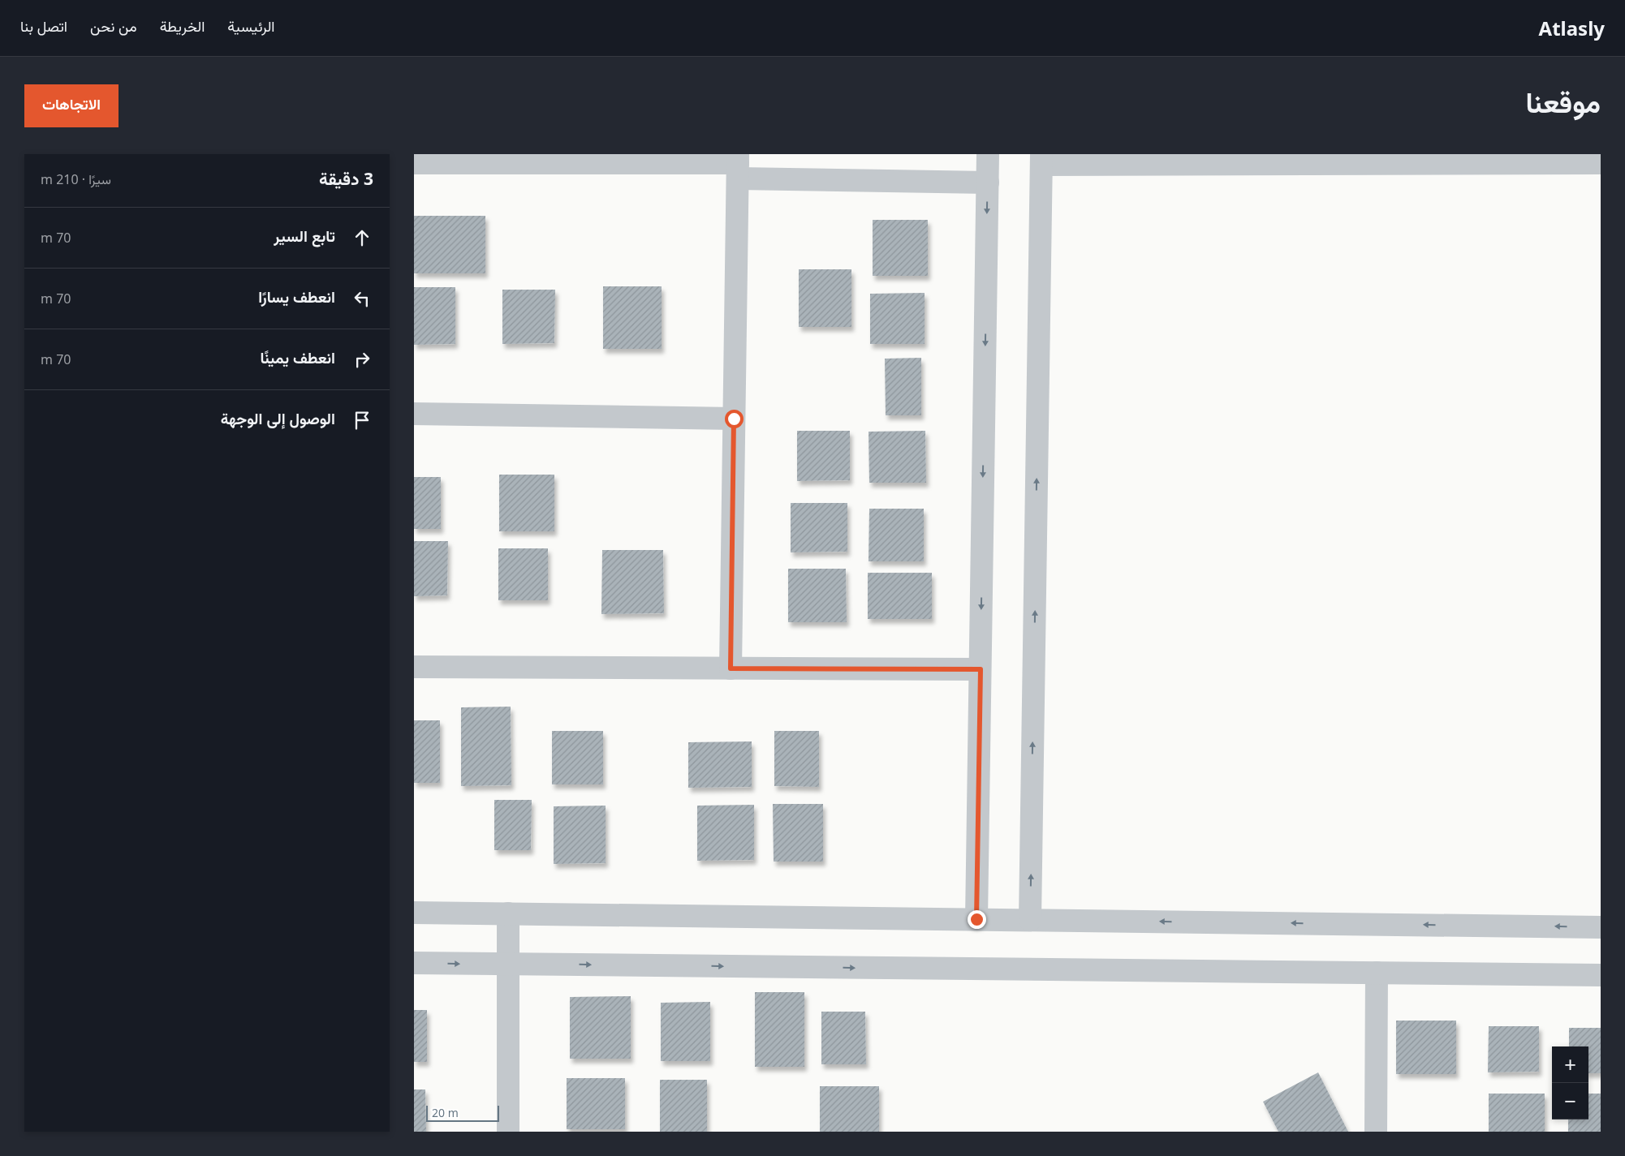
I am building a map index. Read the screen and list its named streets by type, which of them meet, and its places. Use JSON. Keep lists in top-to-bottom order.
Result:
{
  "scale_bar": "20 m",
  "page": {
    "header": "Atlasly",
    "nav": [
      "الرئيسية",
      "الخريطة",
      "من نحن",
      "اتصل بنا"
    ],
    "title": "موقعنا",
    "buttons": "الاتجاهات",
    "heading": ["3 دقيقة", "سيرًا · 210 m"],
    "list": [
      ["تابع السير", "70 m"],
      ["انعطف يسارًا", "70 m"],
      ["انعطف يمينًا", "70 m"],
      "الوصول إلى الوجهة"
    ],
    "map_buttons": ["+", "−"],
    "scale": "20 m"
  }
}
